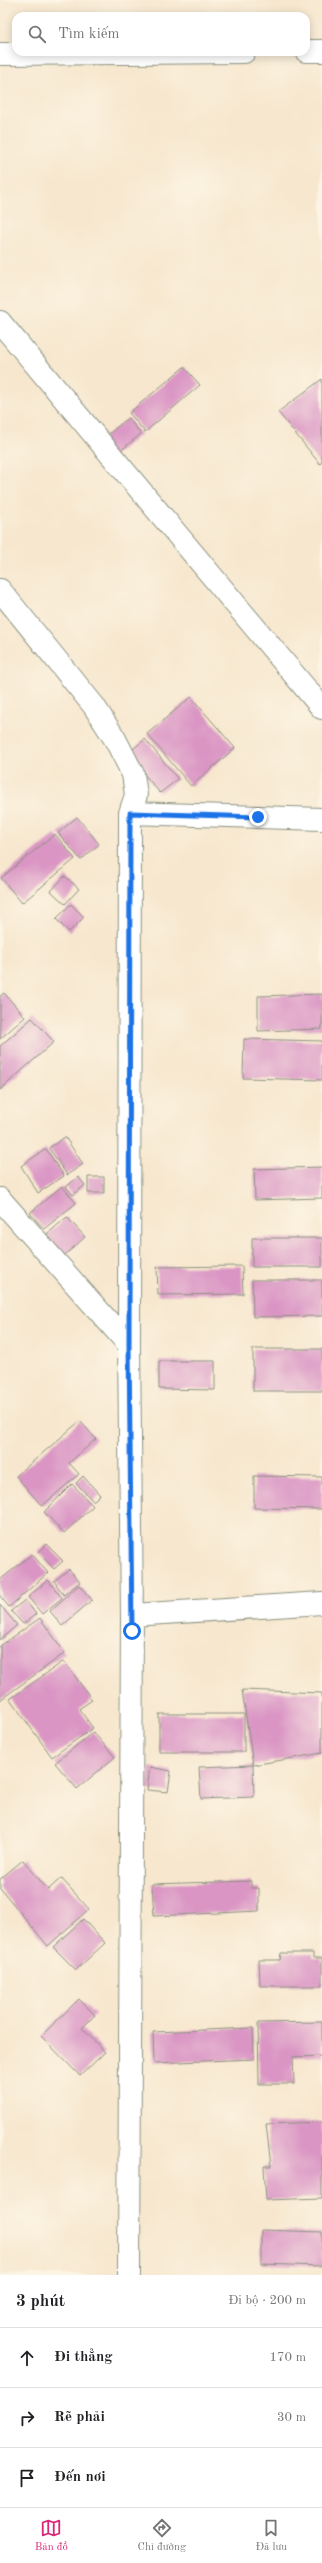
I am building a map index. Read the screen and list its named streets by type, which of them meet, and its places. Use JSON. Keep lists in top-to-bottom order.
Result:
{
  "page": {
    "search": "Tìm kiếm",
    "heading": ["3 phút", "Đi bộ · 200 m"],
    "list": [
      ["Đi thẳng", "170 m"],
      ["Rẽ phải", "30 m"],
      "Đến nơi"
    ],
    "nav": ["Bản đồ", "Chỉ đường", "Đã lưu"]
  }
}
